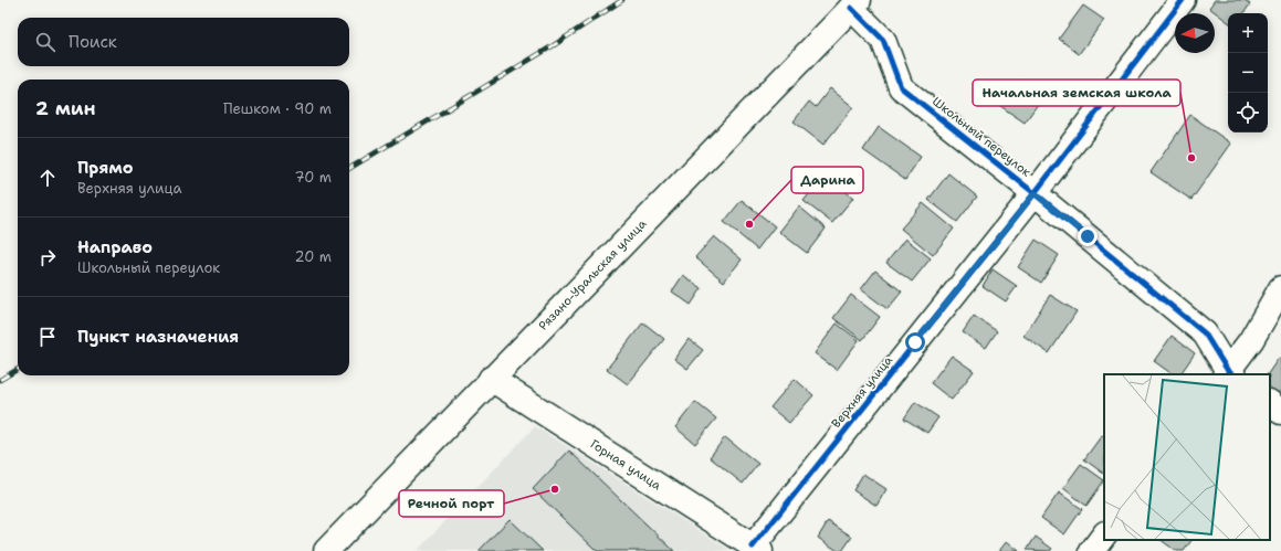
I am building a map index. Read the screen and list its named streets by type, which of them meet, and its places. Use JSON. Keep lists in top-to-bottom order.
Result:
{
  "streets": {
    "street": [
      "Школьный переулок",
      "Рязано-Уральская улица",
      "Верхняя улица",
      "Горная улица"
    ]
  },
  "crossings": [
    ["Школьный переулок", "Рязано-Уральская улица"],
    ["Школьный переулок", "Верхняя улица"],
    ["Рязано-Уральская улица", "Горная улица"],
    ["Верхняя улица", "Горная улица"]
  ],
  "places": ["Начальная земская школа", "Дарина", "Речной порт"],
  "north": "left",
  "page": {
    "map_buttons": ["+", "−"],
    "search": "Поиск",
    "heading": ["2 мин", "Пешком · 90 m"],
    "list": [
      ["Прямо", "Верхняя улица", "70 m"],
      ["Направо", "Школьный переулок", "20 m"],
      "Пункт назначения"
    ]
  }
}
